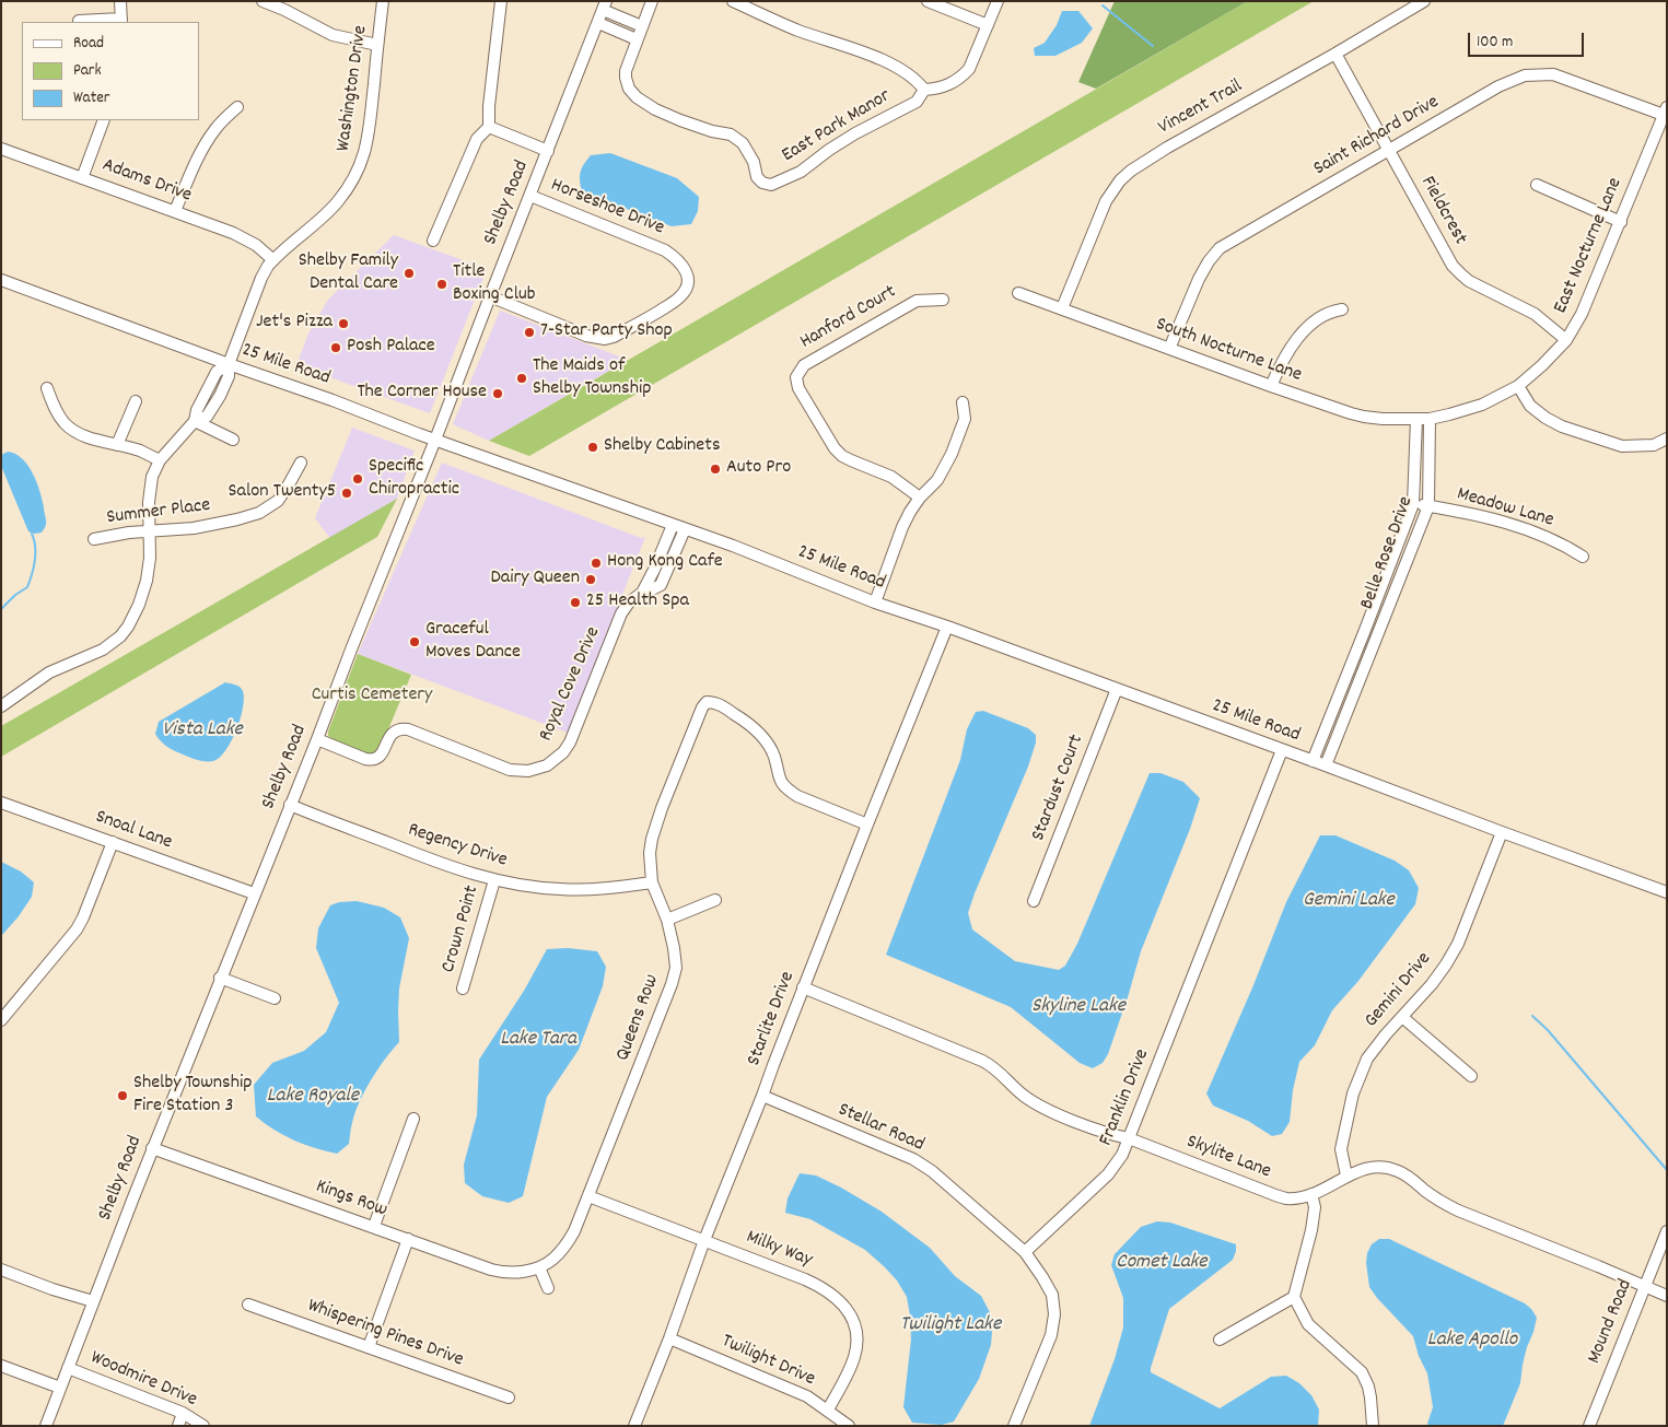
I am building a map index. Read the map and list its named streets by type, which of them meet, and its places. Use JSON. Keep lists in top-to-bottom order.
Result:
{
  "streets": {
    "street": [
      "Washington Drive",
      "Vincent Trail",
      "East Park Manor",
      "Saint Richard Drive",
      "Adams Drive",
      "Shelby Road",
      "Horseshoe Drive",
      "Fieldcrest",
      "East Nocturne Lane",
      "Hanford Court",
      "South Nocturne Lane",
      "25 Mile Road",
      "Meadow Lane",
      "Summer Place",
      "Belle Rose Drive",
      "Royal Cove Drive",
      "Stardust Court",
      "Snoal Lane",
      "Regency Drive",
      "Crown Point",
      "Gemini Drive",
      "Queens Row",
      "Starlite Drive",
      "Franklin Drive",
      "Stellar Road",
      "Skylite Lane",
      "Kings Row",
      "Milky Way",
      "Mound Road",
      "Whispering Pines Drive",
      "Twilight Drive",
      "Woodmire Drive"
    ]
  },
  "crossings": [
    ["Washington Drive", "Adams Drive"],
    ["Washington Drive", "25 Mile Road"],
    ["Vincent Trail", "Fieldcrest"],
    ["Vincent Trail", "South Nocturne Lane"],
    ["Saint Richard Drive", "Fieldcrest"],
    ["Saint Richard Drive", "East Nocturne Lane"],
    ["Saint Richard Drive", "South Nocturne Lane"],
    ["Shelby Road", "Horseshoe Drive"],
    ["Shelby Road", "25 Mile Road"],
    ["Shelby Road", "Royal Cove Drive"],
    ["Shelby Road", "Snoal Lane"],
    ["Shelby Road", "Regency Drive"],
    ["Shelby Road", "Kings Row"],
    ["Shelby Road", "Woodmire Drive"],
    ["Fieldcrest", "East Nocturne Lane"],
    ["East Nocturne Lane", "South Nocturne Lane"],
    ["East Nocturne Lane", "Belle Rose Drive"],
    ["South Nocturne Lane", "Belle Rose Drive"],
    ["25 Mile Road", "Belle Rose Drive"],
    ["25 Mile Road", "Royal Cove Drive"],
    ["25 Mile Road", "Stardust Court"],
    ["25 Mile Road", "Gemini Drive"],
    ["25 Mile Road", "Starlite Drive"],
    ["25 Mile Road", "Franklin Drive"],
    ["Meadow Lane", "Belle Rose Drive"],
    ["Regency Drive", "Crown Point"],
    ["Regency Drive", "Queens Row"],
    ["Gemini Drive", "Skylite Lane"],
    ["Queens Row", "Starlite Drive"],
    ["Queens Row", "Kings Row"],
    ["Queens Row", "Milky Way"],
    ["Starlite Drive", "Stellar Road"],
    ["Starlite Drive", "Skylite Lane"],
    ["Starlite Drive", "Milky Way"],
    ["Starlite Drive", "Twilight Drive"],
    ["Franklin Drive", "Stellar Road"],
    ["Franklin Drive", "Skylite Lane"],
    ["Skylite Lane", "Mound Road"],
    ["Milky Way", "Twilight Drive"]
  ],
  "water": [
    "Vista Lake",
    "Gemini Lake",
    "Skyline Lake",
    "Lake Tara",
    "Lake Royale",
    "Comet Lake",
    "Twilight Lake",
    "Lake Apollo"
  ],
  "parks": ["Curtis Cemetery"],
  "places": [
    "Shelby Family Dental Care",
    "Title Boxing Club",
    "Jet's Pizza",
    "7-Star Party Shop",
    "Posh Palace",
    "The Maids of Shelby Township",
    "The Corner House",
    "Shelby Cabinets",
    "Auto Pro",
    "Specific Chiropractic",
    "Salon Twenty5",
    "Hong Kong Cafe",
    "Dairy Queen",
    "25 Health Spa",
    "Graceful Moves Dance",
    "Shelby Township Fire Station 3"
  ],
  "legend": ["Road", "Park", "Water"],
  "scale_bar": "100 m"
}
